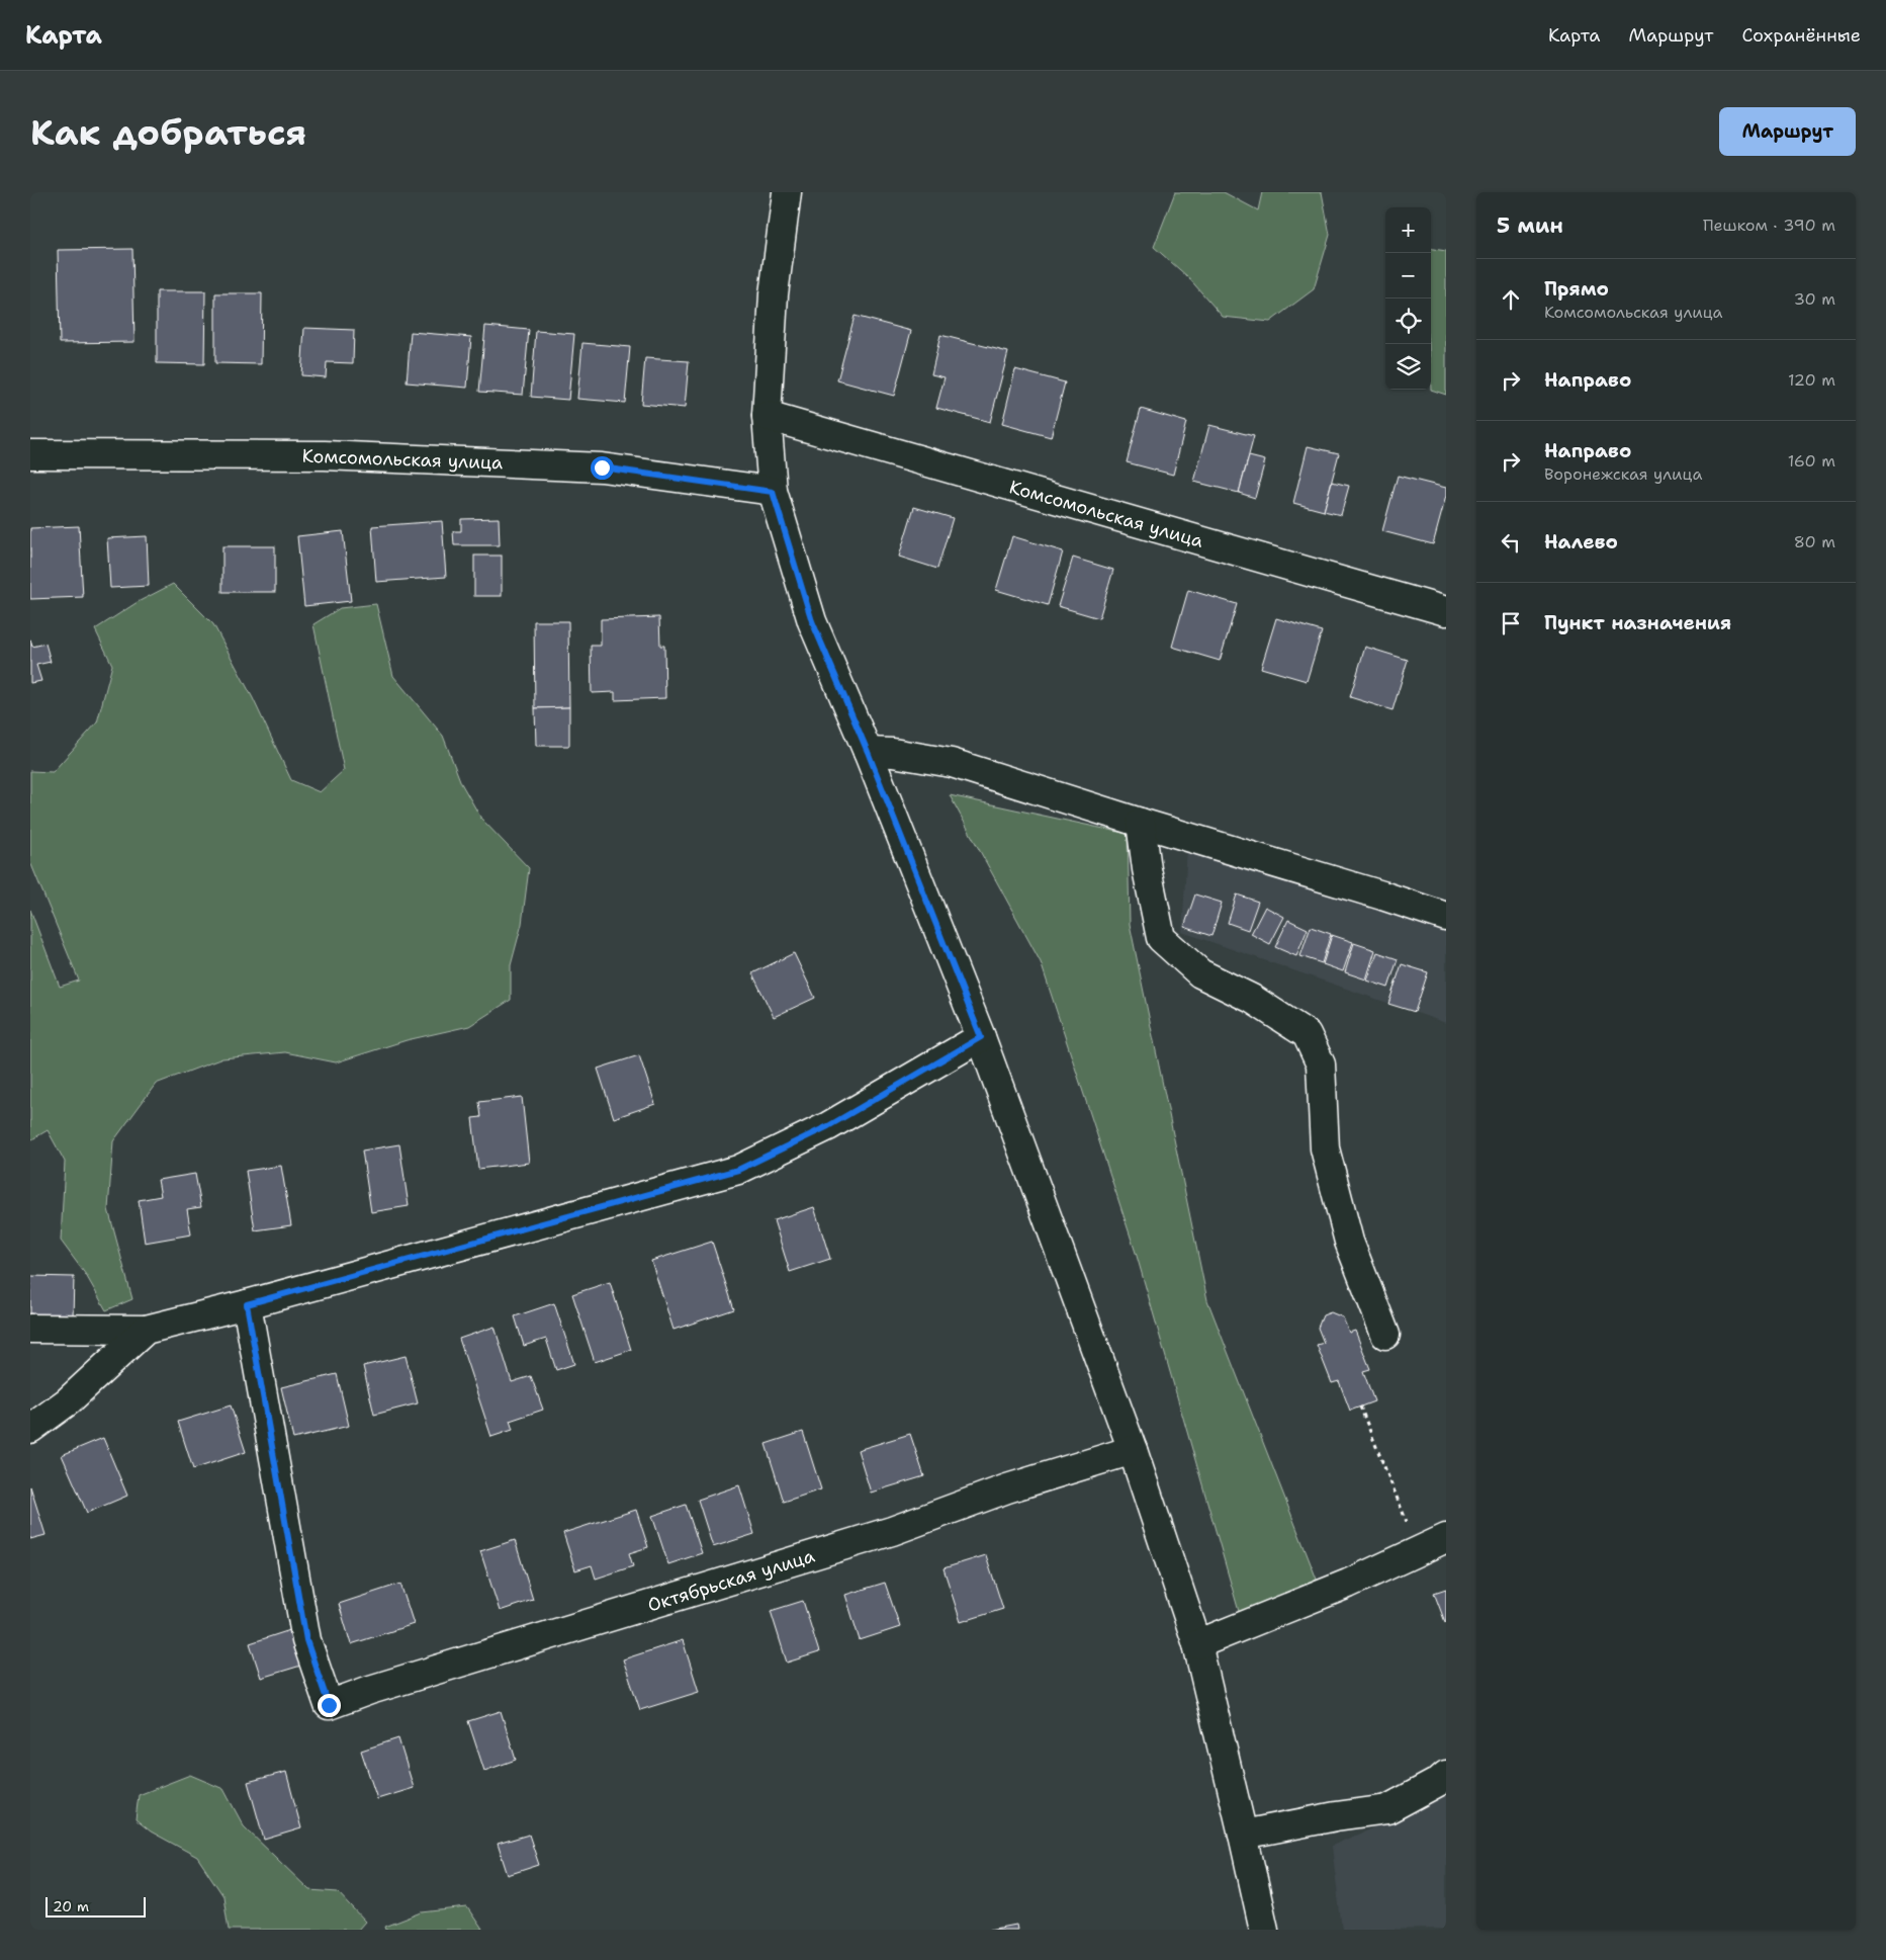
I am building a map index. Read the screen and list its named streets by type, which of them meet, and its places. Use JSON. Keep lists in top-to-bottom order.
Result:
{
  "streets": {
    "street": ["Комсомольская улица", "Октябрьская улица"]
  },
  "scale_bar": "20 m",
  "page": {
    "header": "Карта",
    "nav": ["Карта", "Маршрут", "Сохранённые"],
    "buttons": "Маршрут",
    "title": "Как добраться",
    "heading": ["5 мин", "Пешком · 390 m"],
    "map_buttons": ["+", "−"],
    "list": [
      ["Прямо", "Комсомольская улица", "30 m"],
      ["Направо", "120 m"],
      ["Направо", "Воронежская улица", "160 m"],
      ["Налево", "80 m"],
      "Пункт назначения"
    ],
    "scale": "20 m"
  }
}
